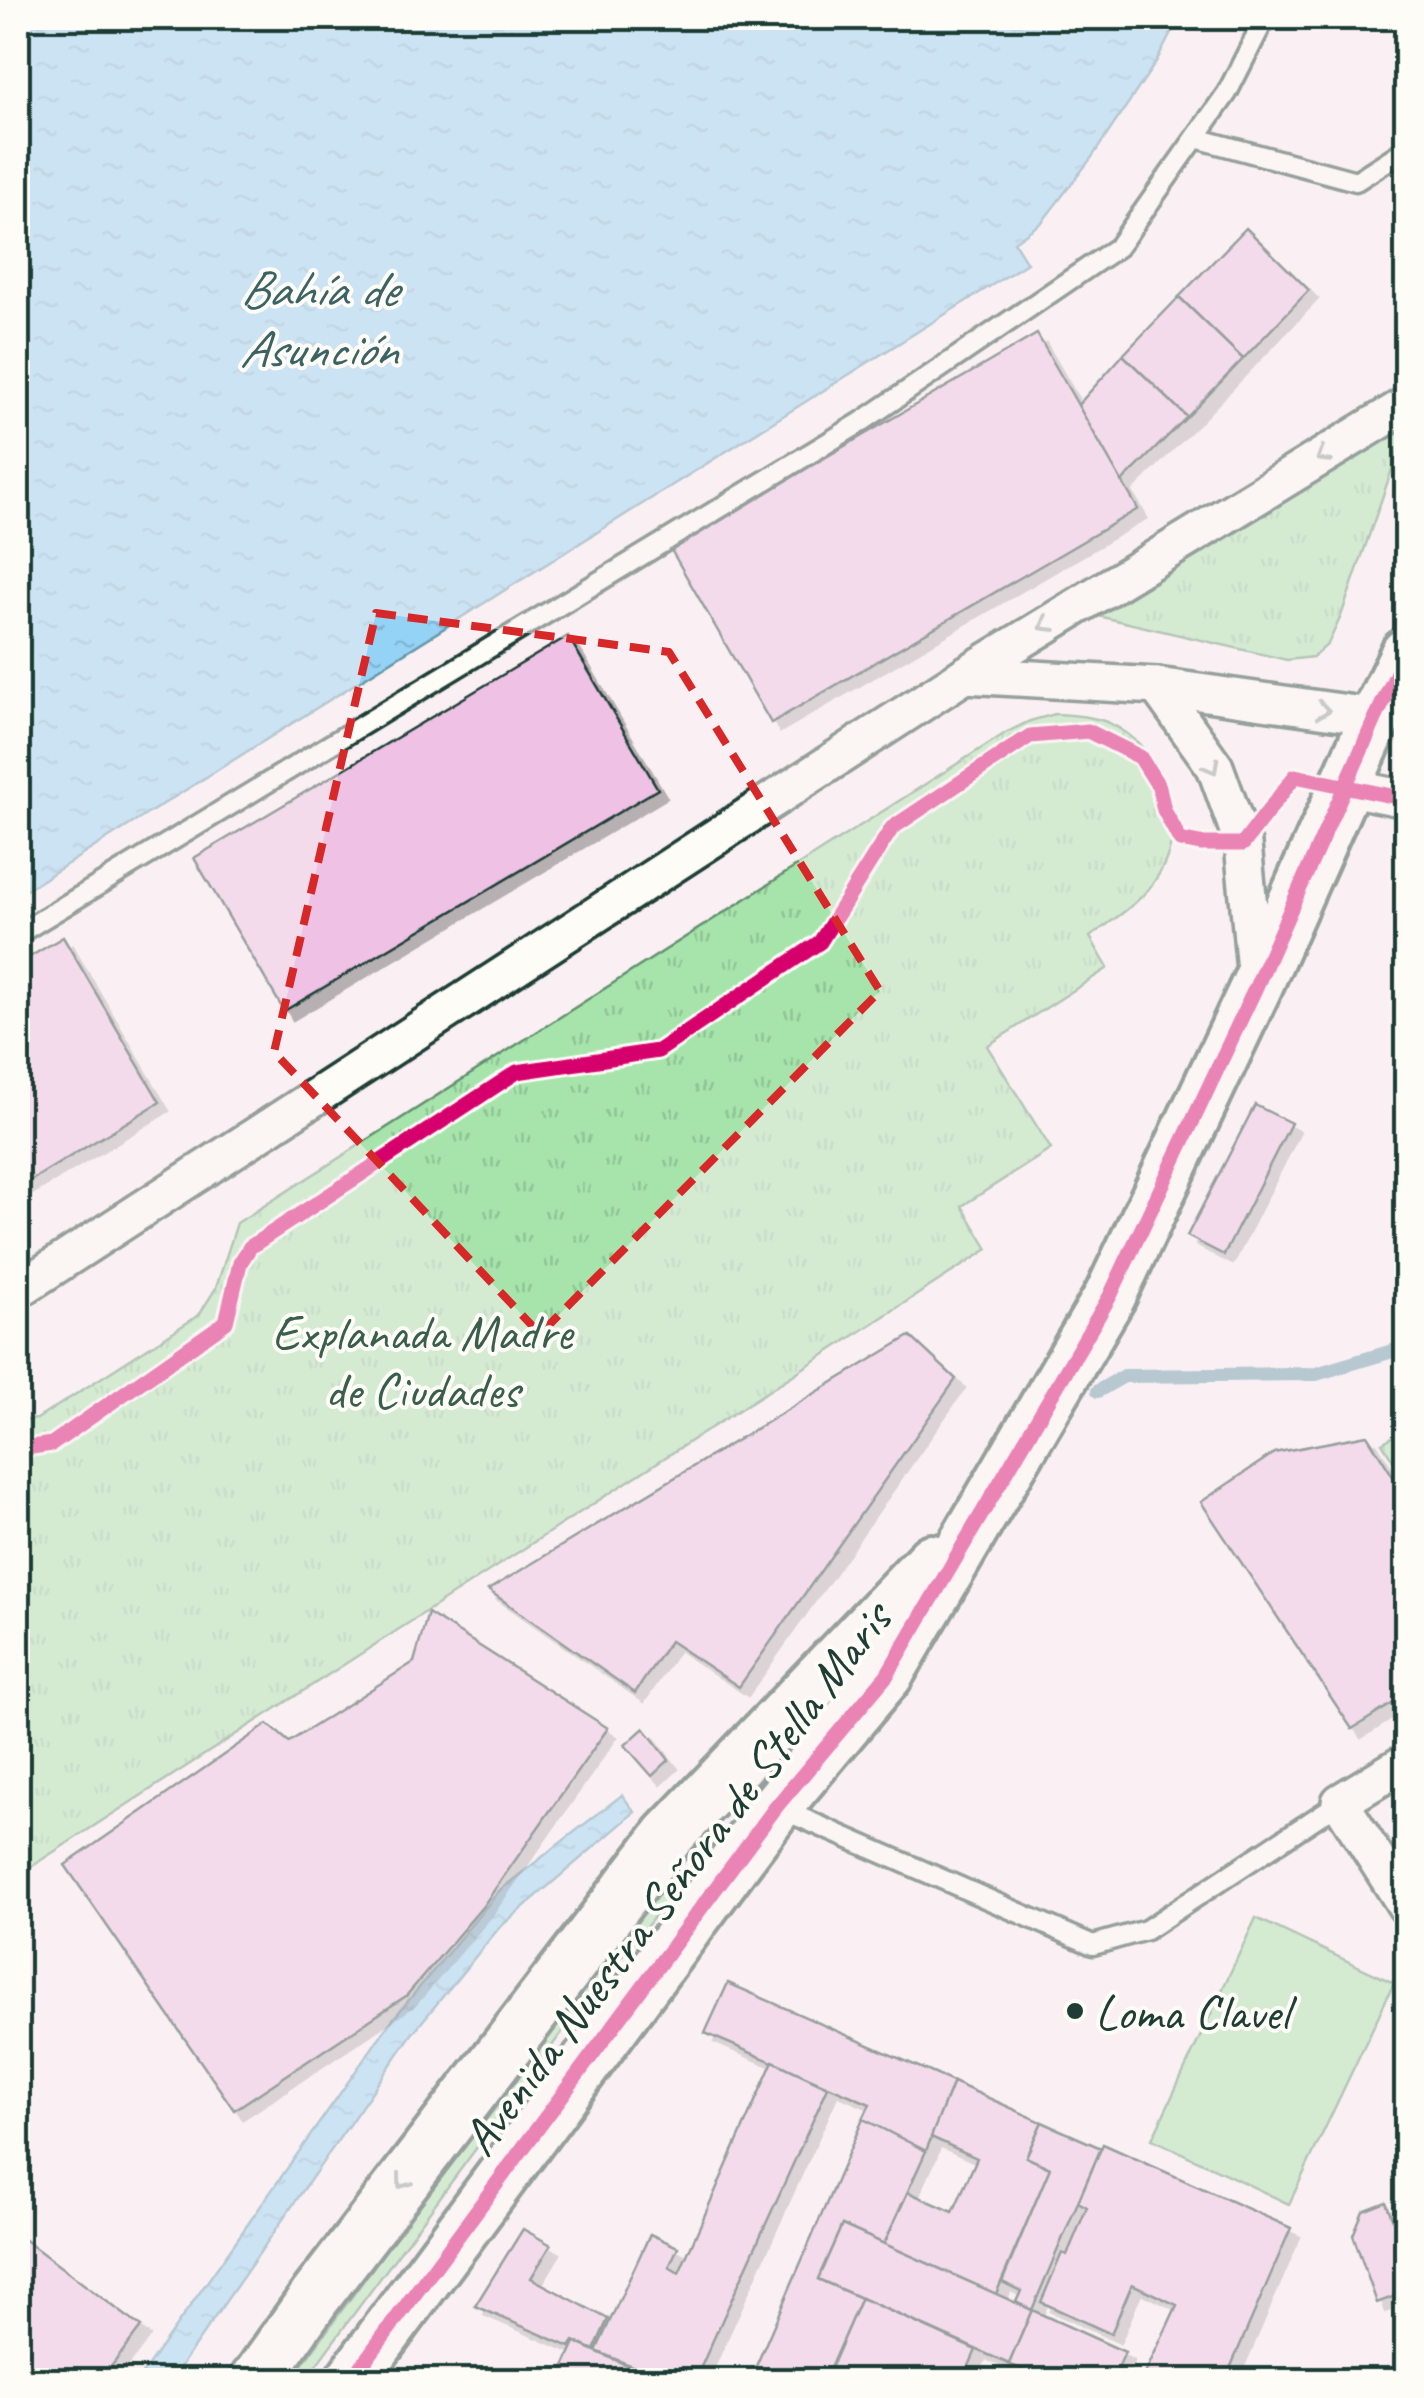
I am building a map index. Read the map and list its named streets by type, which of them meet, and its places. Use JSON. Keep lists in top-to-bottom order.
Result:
{
  "streets": {
    "street": ["Avenida Nuestra Señora de Stella Maris"]
  },
  "water": ["Bahía de Asunción"],
  "parks": ["Explanada Madre de Ciudades"],
  "places": ["Loma Clavel"]
}
